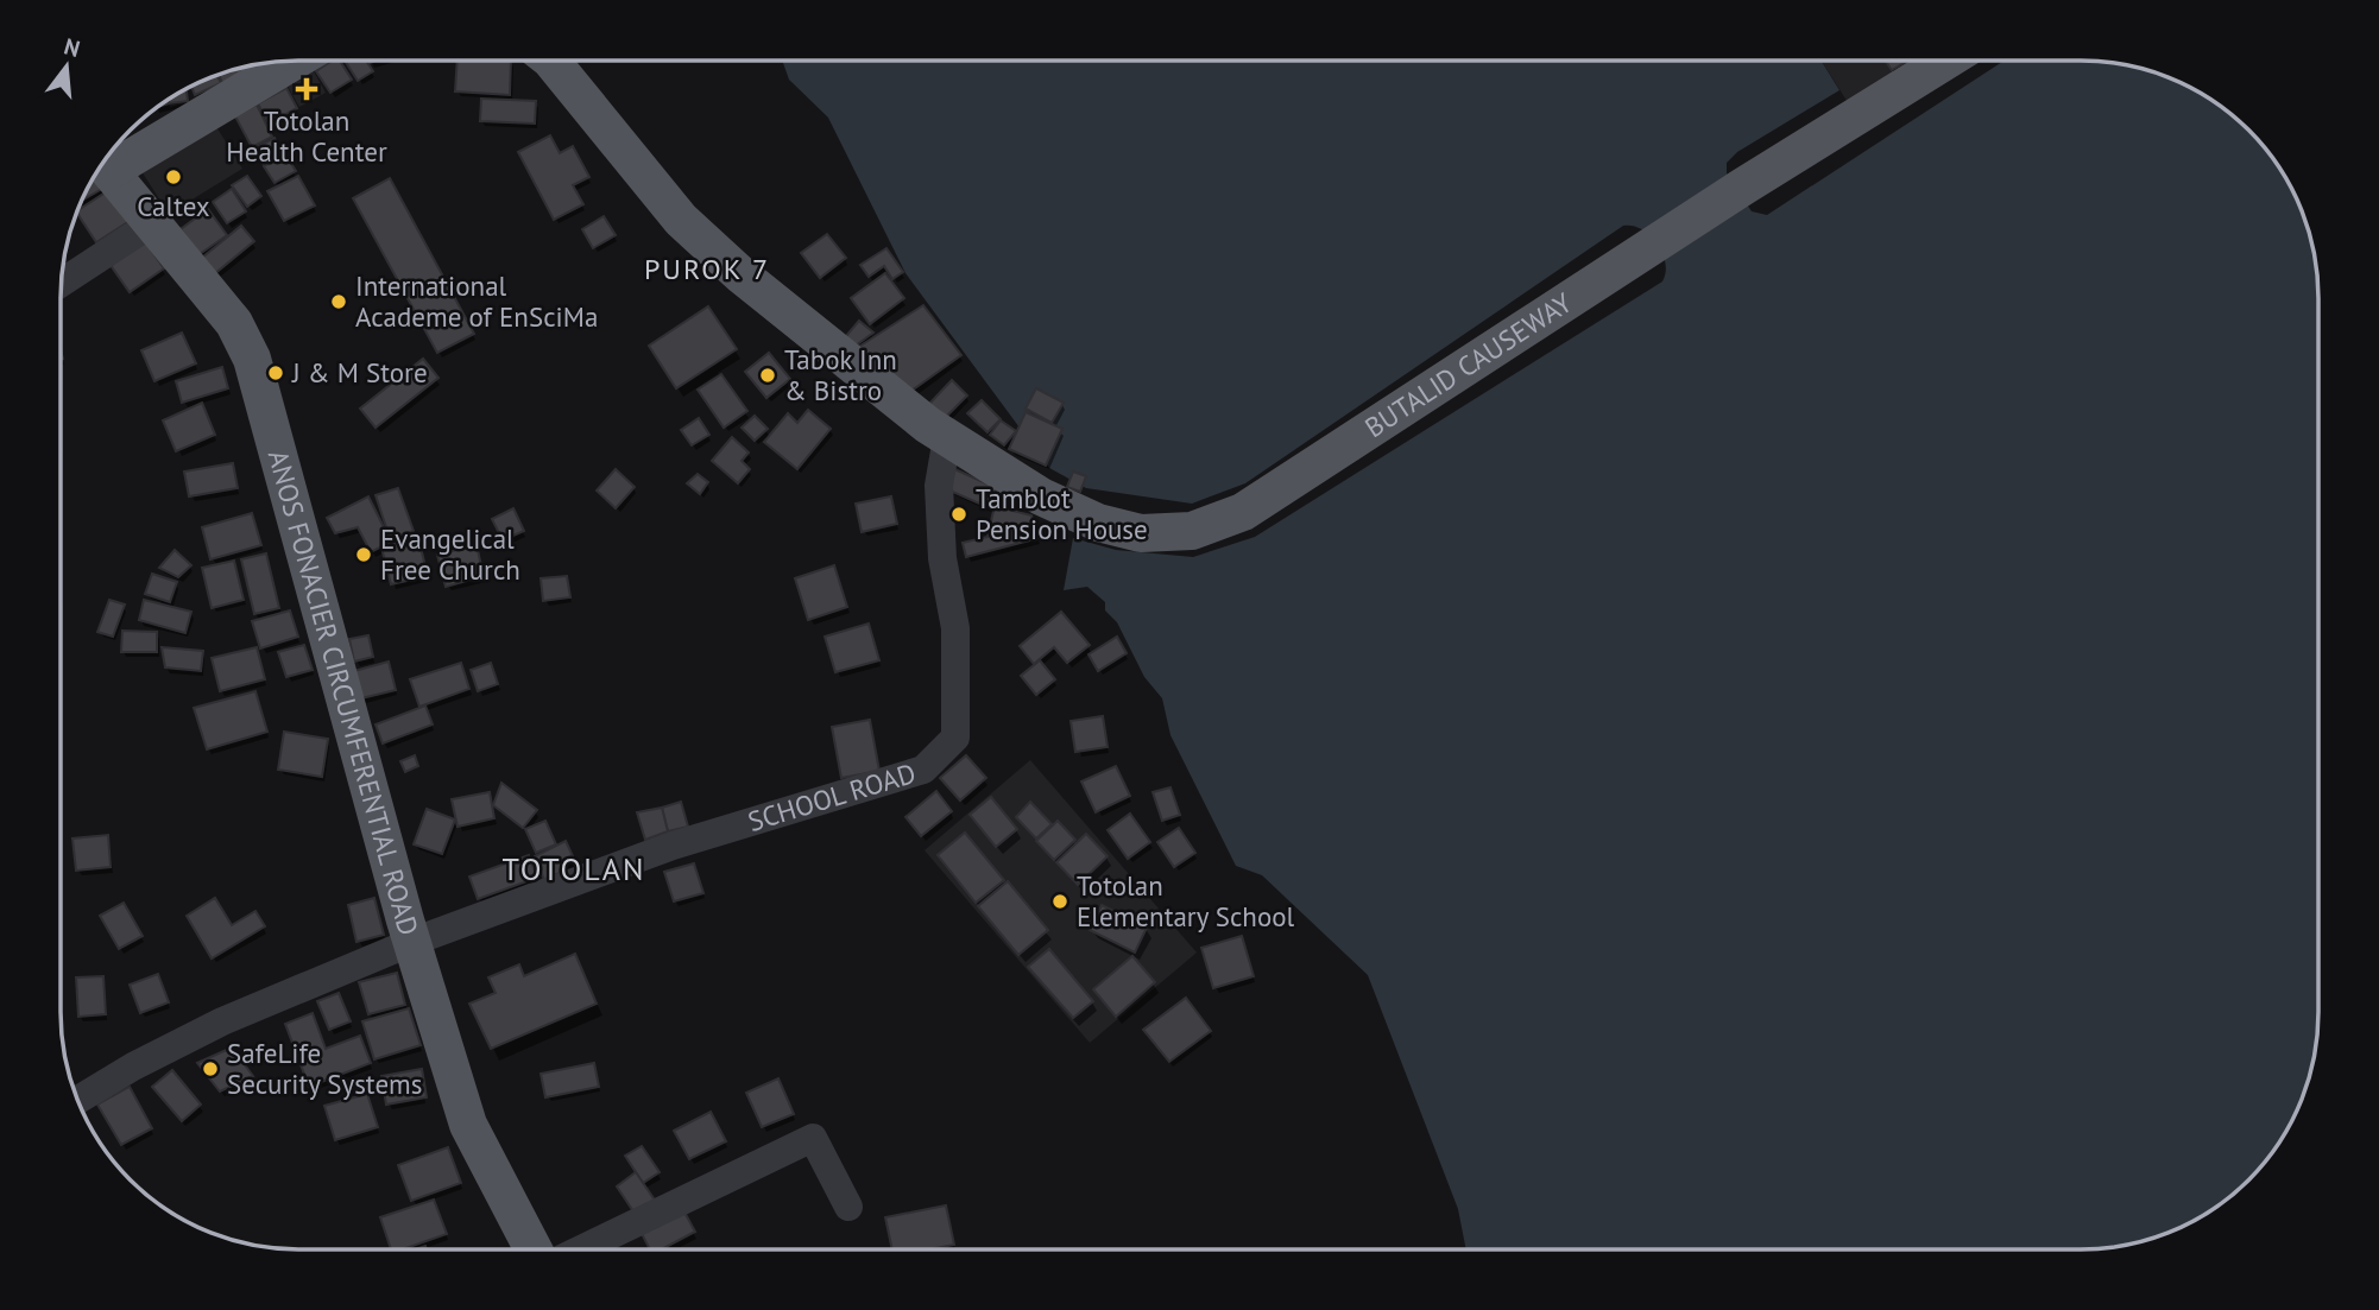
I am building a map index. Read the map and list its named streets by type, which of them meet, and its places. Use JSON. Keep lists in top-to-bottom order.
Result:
{
  "streets": {
    "main road": ["BUTALID CAUSEWAY", "ANOS FONACIER CIRCUMFERENTIAL ROAD"],
    "street": ["SCHOOL ROAD"]
  },
  "crossings": [
    ["BUTALID CAUSEWAY", "SCHOOL ROAD"],
    ["ANOS FONACIER CIRCUMFERENTIAL ROAD", "SCHOOL ROAD"]
  ],
  "districts": ["PUROK 7", "TOTOLAN"],
  "places": {
    "health": ["Totolan Health Center"],
    "other": [
      "Caltex",
      "International Academe of EnSciMa",
      "J & M Store",
      "Tabok Inn & Bistro",
      "Tamblot Pension House",
      "Evangelical Free Church",
      "Totolan Elementary School",
      "SafeLife Security Systems"
    ]
  },
  "north": "top"
}
